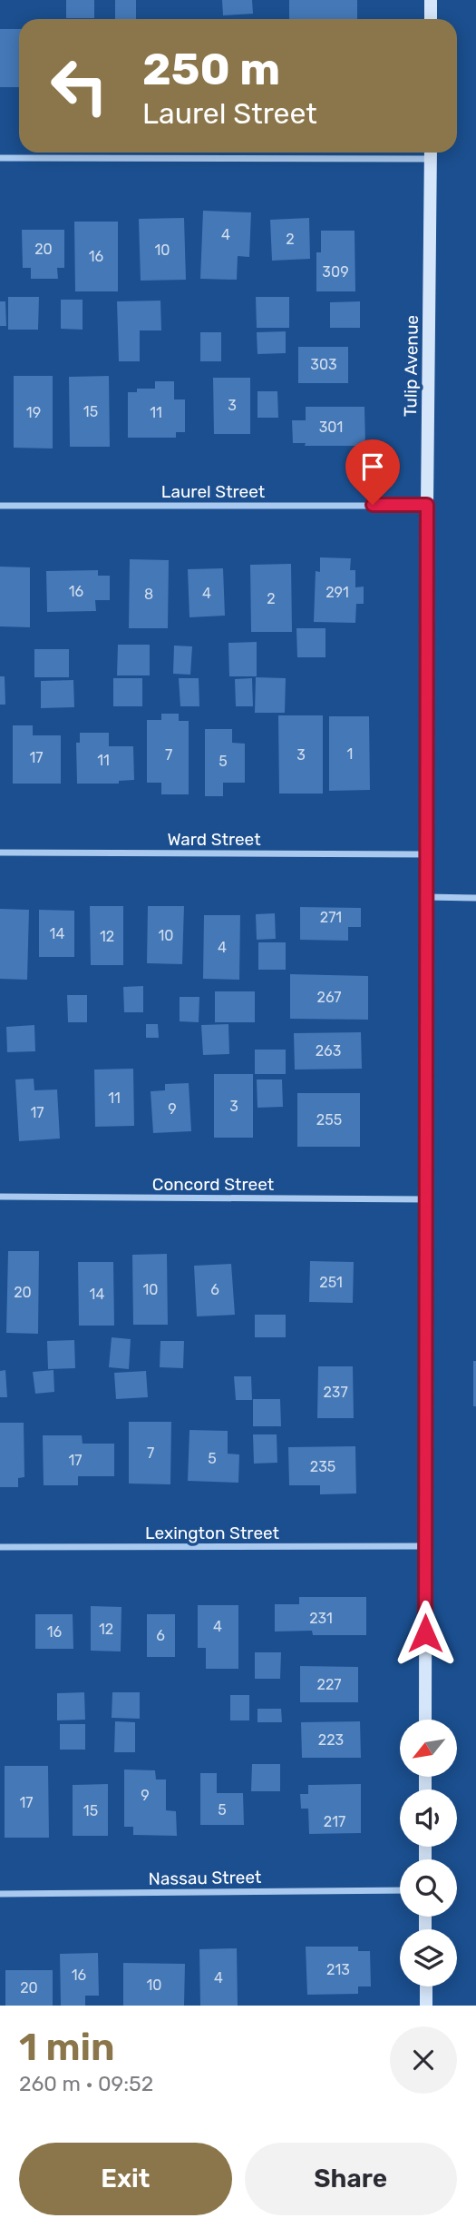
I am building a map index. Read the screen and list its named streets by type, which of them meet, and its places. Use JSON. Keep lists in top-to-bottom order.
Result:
{
  "streets": {
    "main road": ["Tulip Avenue"],
    "street": [
      "Laurel Street",
      "Ward Street",
      "Concord Street",
      "Lexington Street",
      "Nassau Street"
    ]
  },
  "crossings": [
    ["Tulip Avenue", "Laurel Street"],
    ["Tulip Avenue", "Ward Street"],
    ["Tulip Avenue", "Concord Street"],
    ["Tulip Avenue", "Lexington Street"]
  ],
  "house_numbers": [
    "4",
    "2",
    "20",
    "10",
    "16",
    "309",
    "303",
    "3",
    "15",
    "19",
    "11",
    "301",
    "16",
    "291",
    "4",
    "8",
    "2",
    "1",
    "7",
    "3",
    "17",
    "11",
    "5",
    "271",
    "14",
    "10",
    "12",
    "4",
    "267",
    "263",
    "11",
    "3",
    "9",
    "17",
    "255",
    "251",
    "10",
    "6",
    "20",
    "14",
    "237",
    "7",
    "5",
    "17",
    "235",
    "231",
    "4",
    "12",
    "16",
    "6",
    "227",
    "223",
    "9",
    "17",
    "5",
    "15",
    "217",
    "213",
    "16",
    "4",
    "10",
    "20"
  ],
  "north": "bottom left",
  "page": {
    "turn": ["250 m", "Laurel Street"],
    "heading": ["1 min", "260 m · 09:52"],
    "buttons": ["Exit", "Share"]
  }
}
